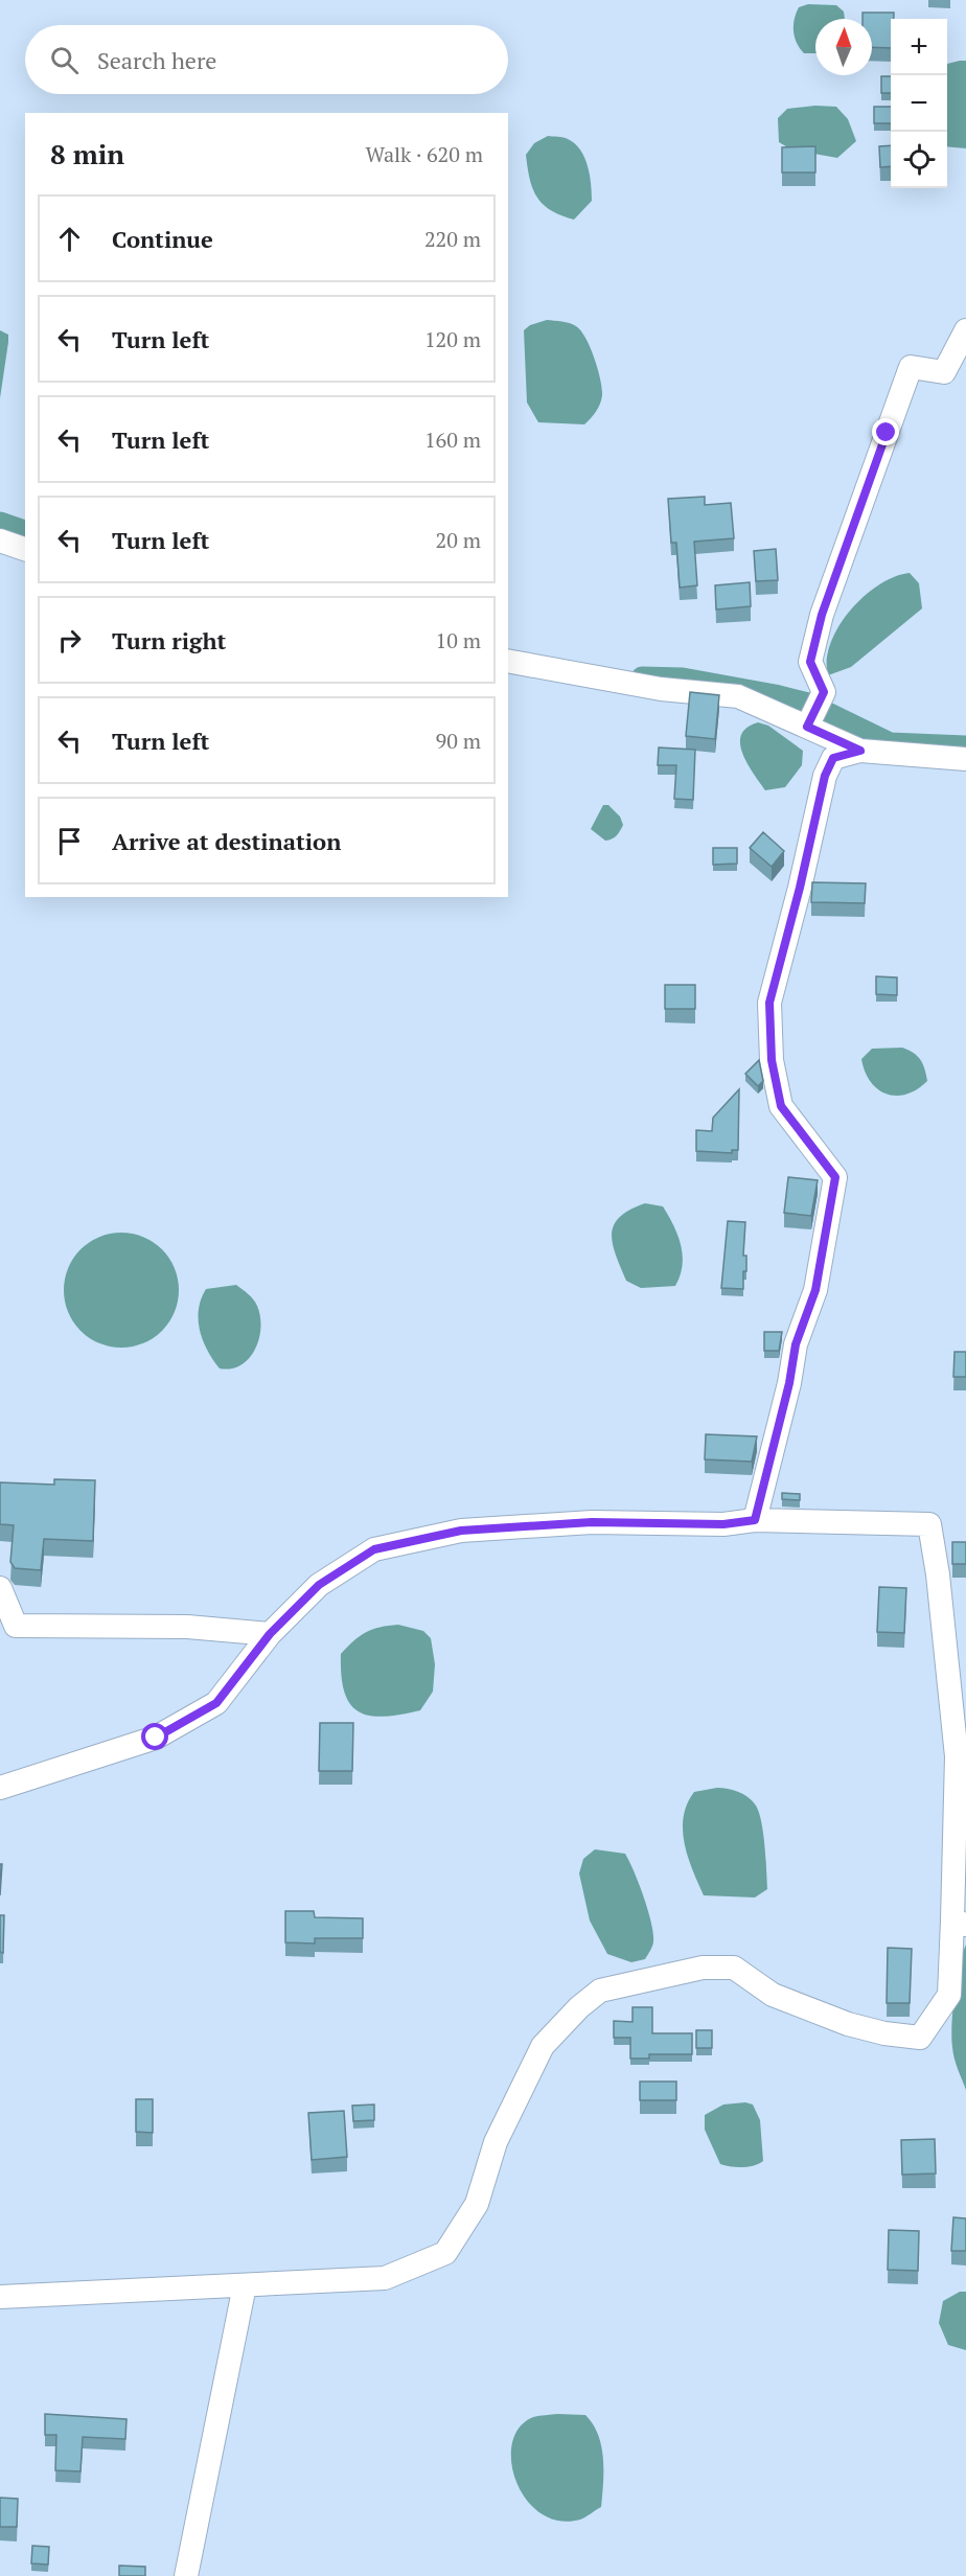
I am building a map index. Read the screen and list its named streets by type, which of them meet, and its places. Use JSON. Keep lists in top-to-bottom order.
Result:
{
  "north": "top",
  "page": {
    "map_buttons": ["+", "−"],
    "search": "Search here",
    "heading": ["8 min", "Walk · 620 m"],
    "list": [
      ["Continue", "220 m"],
      ["Turn left", "120 m"],
      ["Turn left", "160 m"],
      ["Turn left", "20 m"],
      ["Turn right", "10 m"],
      ["Turn left", "90 m"],
      "Arrive at destination"
    ]
  }
}
